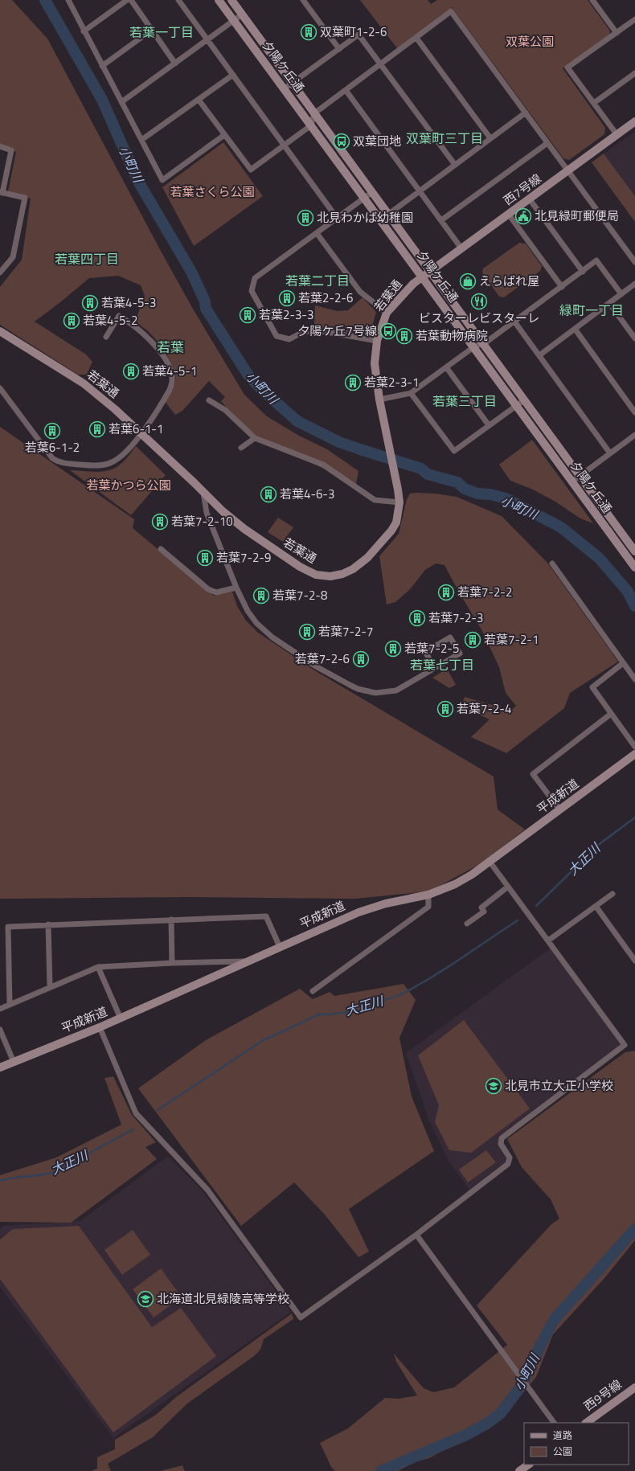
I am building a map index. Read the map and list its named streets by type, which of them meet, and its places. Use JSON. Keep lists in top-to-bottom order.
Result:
{
  "streets": {
    "street": [
      "夕陽ケ丘通",
      "西7号線",
      "若葉通",
      "平成新道",
      "西9号線"
    ]
  },
  "crossings": [
    ["夕陽ケ丘通", "西7号線"],
    ["夕陽ケ丘通", "若葉通"],
    ["西7号線", "若葉通"]
  ],
  "districts": [
    "若葉一丁目",
    "双葉町三丁目",
    "若葉四丁目",
    "若葉二丁目",
    "緑町一丁目",
    "若葉",
    "若葉三丁目",
    "若葉七丁目"
  ],
  "water": ["小町川", "大正川"],
  "parks": ["双葉公園", "若葉さくら公園", "若葉かつら公園"],
  "places": {
    "building": [
      "双葉町1-2-6",
      "北見わかば幼稚園",
      "若葉2-2-6",
      "若葉4-5-3",
      "若葉2-3-3",
      "若葉4-5-2",
      "若葉動物病院",
      "若葉4-5-1",
      "若葉2-3-1",
      "若葉6-1-1",
      "若葉6-1-2",
      "若葉4-6-3",
      "若葉7-2-10",
      "若葉7-2-9",
      "若葉7-2-2",
      "若葉7-2-8",
      "若葉7-2-3",
      "若葉7-2-7",
      "若葉7-2-1",
      "若葉7-2-5",
      "若葉7-2-6",
      "若葉7-2-4"
    ],
    "bus stop": ["双葉団地", "夕陽ケ丘7号線"],
    "public building": ["北見緑町郵便局"],
    "shop": ["えらばれ屋"],
    "restaurant": ["ビスターレビスターレ"],
    "school or university": ["北見市立大正小学校", "北海道北見緑陵高等学校"]
  },
  "legend": ["道路", "公園"]
}
